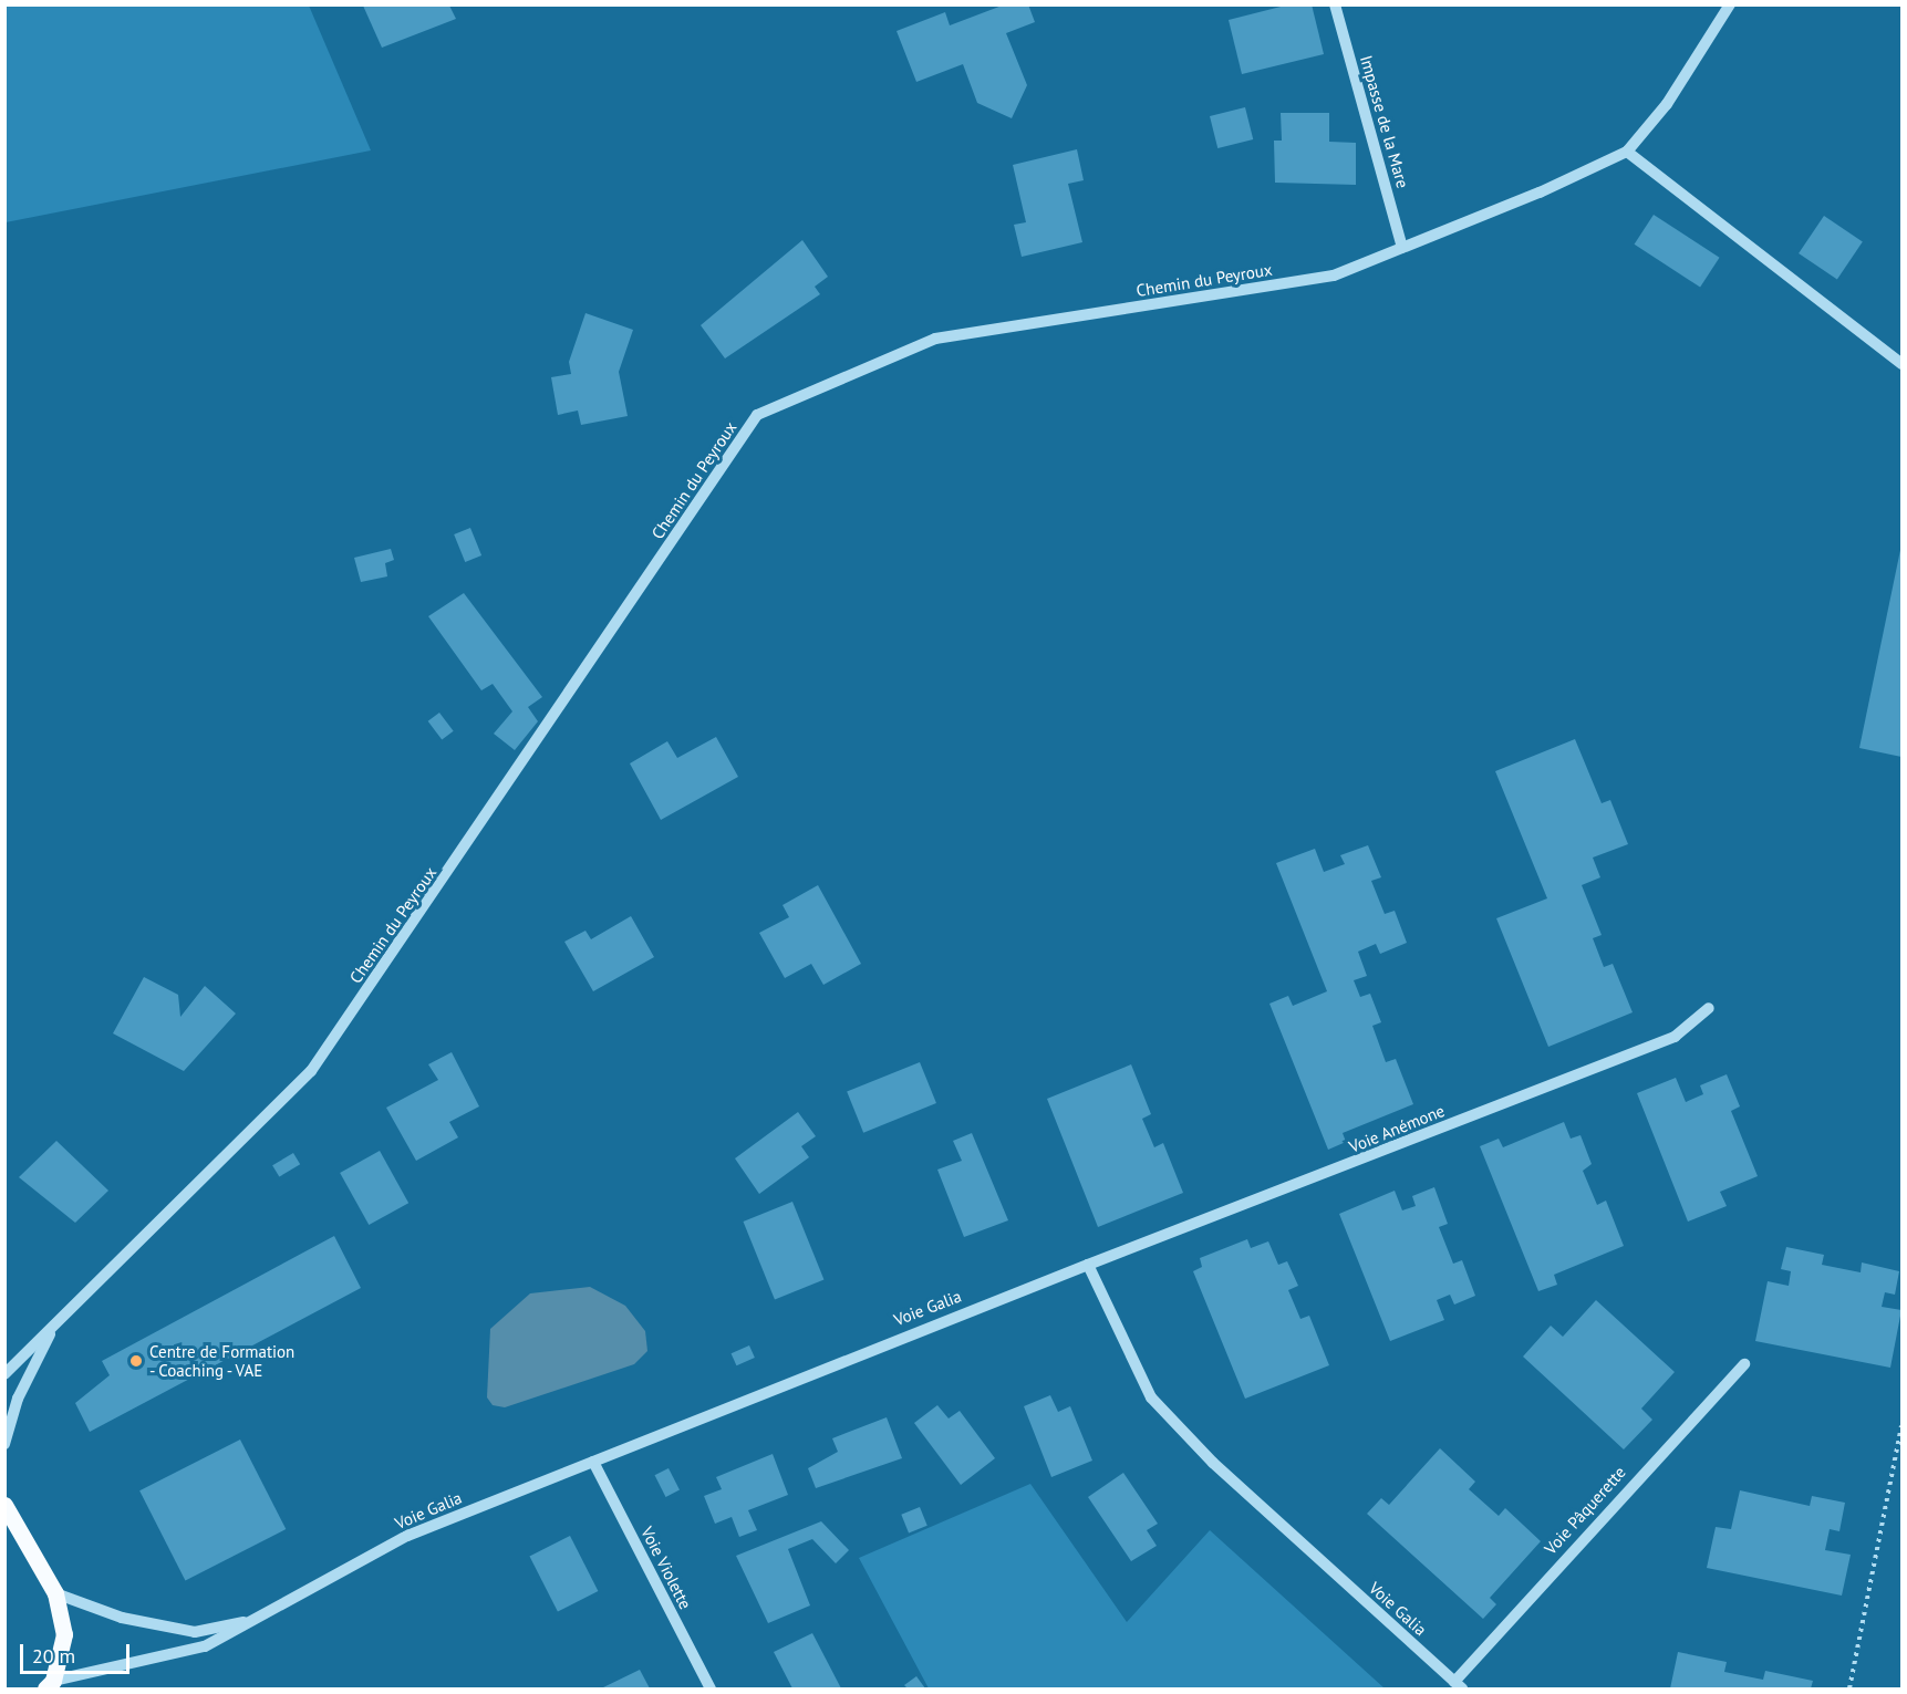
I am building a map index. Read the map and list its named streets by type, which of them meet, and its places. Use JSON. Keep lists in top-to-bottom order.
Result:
{
  "streets": {
    "street": [
      "Impasse de la Mare",
      "Chemin du Peyroux",
      "Voie Anémone",
      "Voie Galia",
      "Voie Pâquerette",
      "Voie Violette"
    ]
  },
  "crossings": [
    ["Impasse de la Mare", "Chemin du Peyroux"],
    ["Voie Anémone", "Voie Galia"],
    ["Voie Galia", "Voie Pâquerette"],
    ["Voie Galia", "Voie Violette"]
  ],
  "places": ["Centre de Formation - Coaching - VAE"],
  "scale_bar": "20 m"
}
